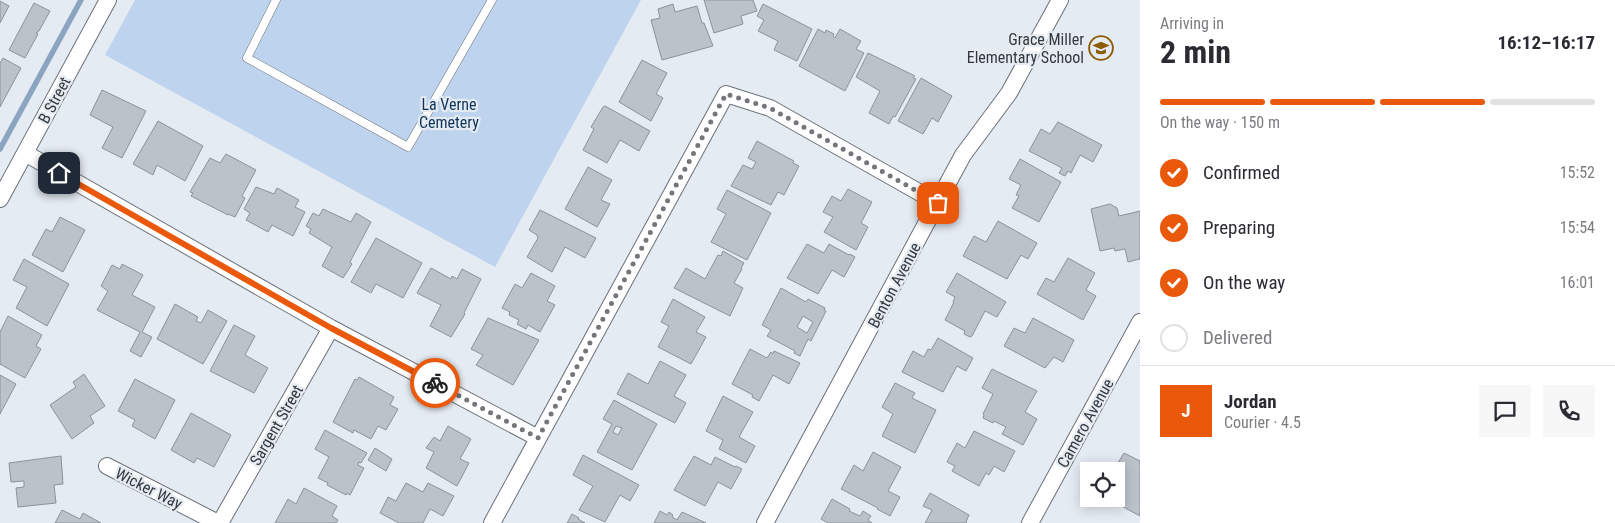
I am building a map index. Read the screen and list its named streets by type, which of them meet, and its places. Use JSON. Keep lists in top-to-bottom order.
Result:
{
  "streets": {
    "street": [
      "B Street",
      "Benton Avenue",
      "Camero Avenue",
      "Sargent Street",
      "Wicker Way"
    ]
  },
  "crossings": [
    ["Sargent Street", "Wicker Way"]
  ],
  "parks": ["La Verne Cemetery"],
  "places": {
    "school or university": ["Grace Miller Elementary School"]
  },
  "page": {
    "heading": ["2 min", "Arriving in", "16:12–16:17"],
    "panel": ["Jordan", "Courier · 4.5"],
    "bar": "On the way · 150 m",
    "list": [
      ["Confirmed", "15:52"],
      ["Preparing", "15:54"],
      ["On the way", "16:01"],
      "Delivered"
    ],
    "round": "J"
  }
}
